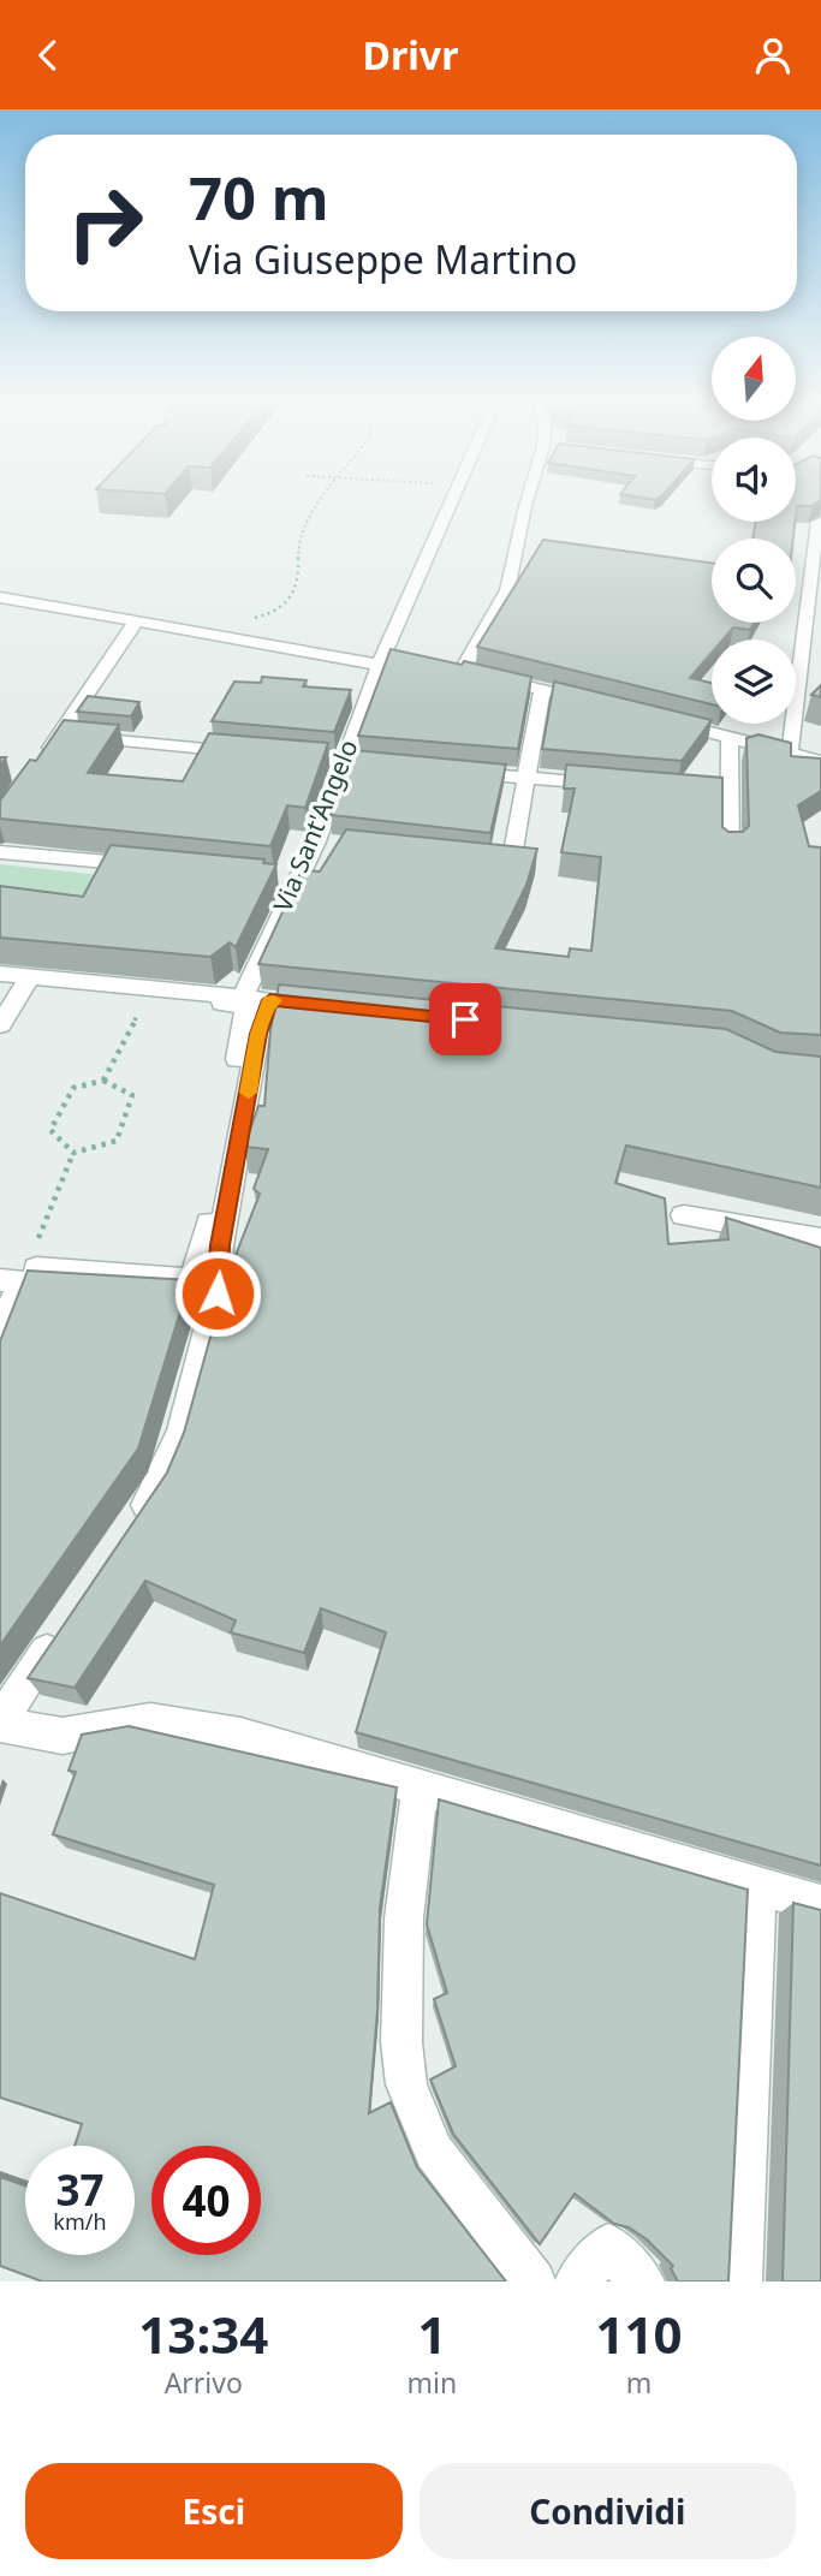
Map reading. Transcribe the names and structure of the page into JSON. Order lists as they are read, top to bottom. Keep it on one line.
{"streets":{"street":["Via Sant'Angelo"]},"north":"top","page":{"header":"Drivr","turn":["70 m","Via Giuseppe Martino"],"speed":"37 km/h","limit":"40","eta":["13:34","Arrivo","1","min","110","m"],"buttons":["Esci","Condividi"]}}
